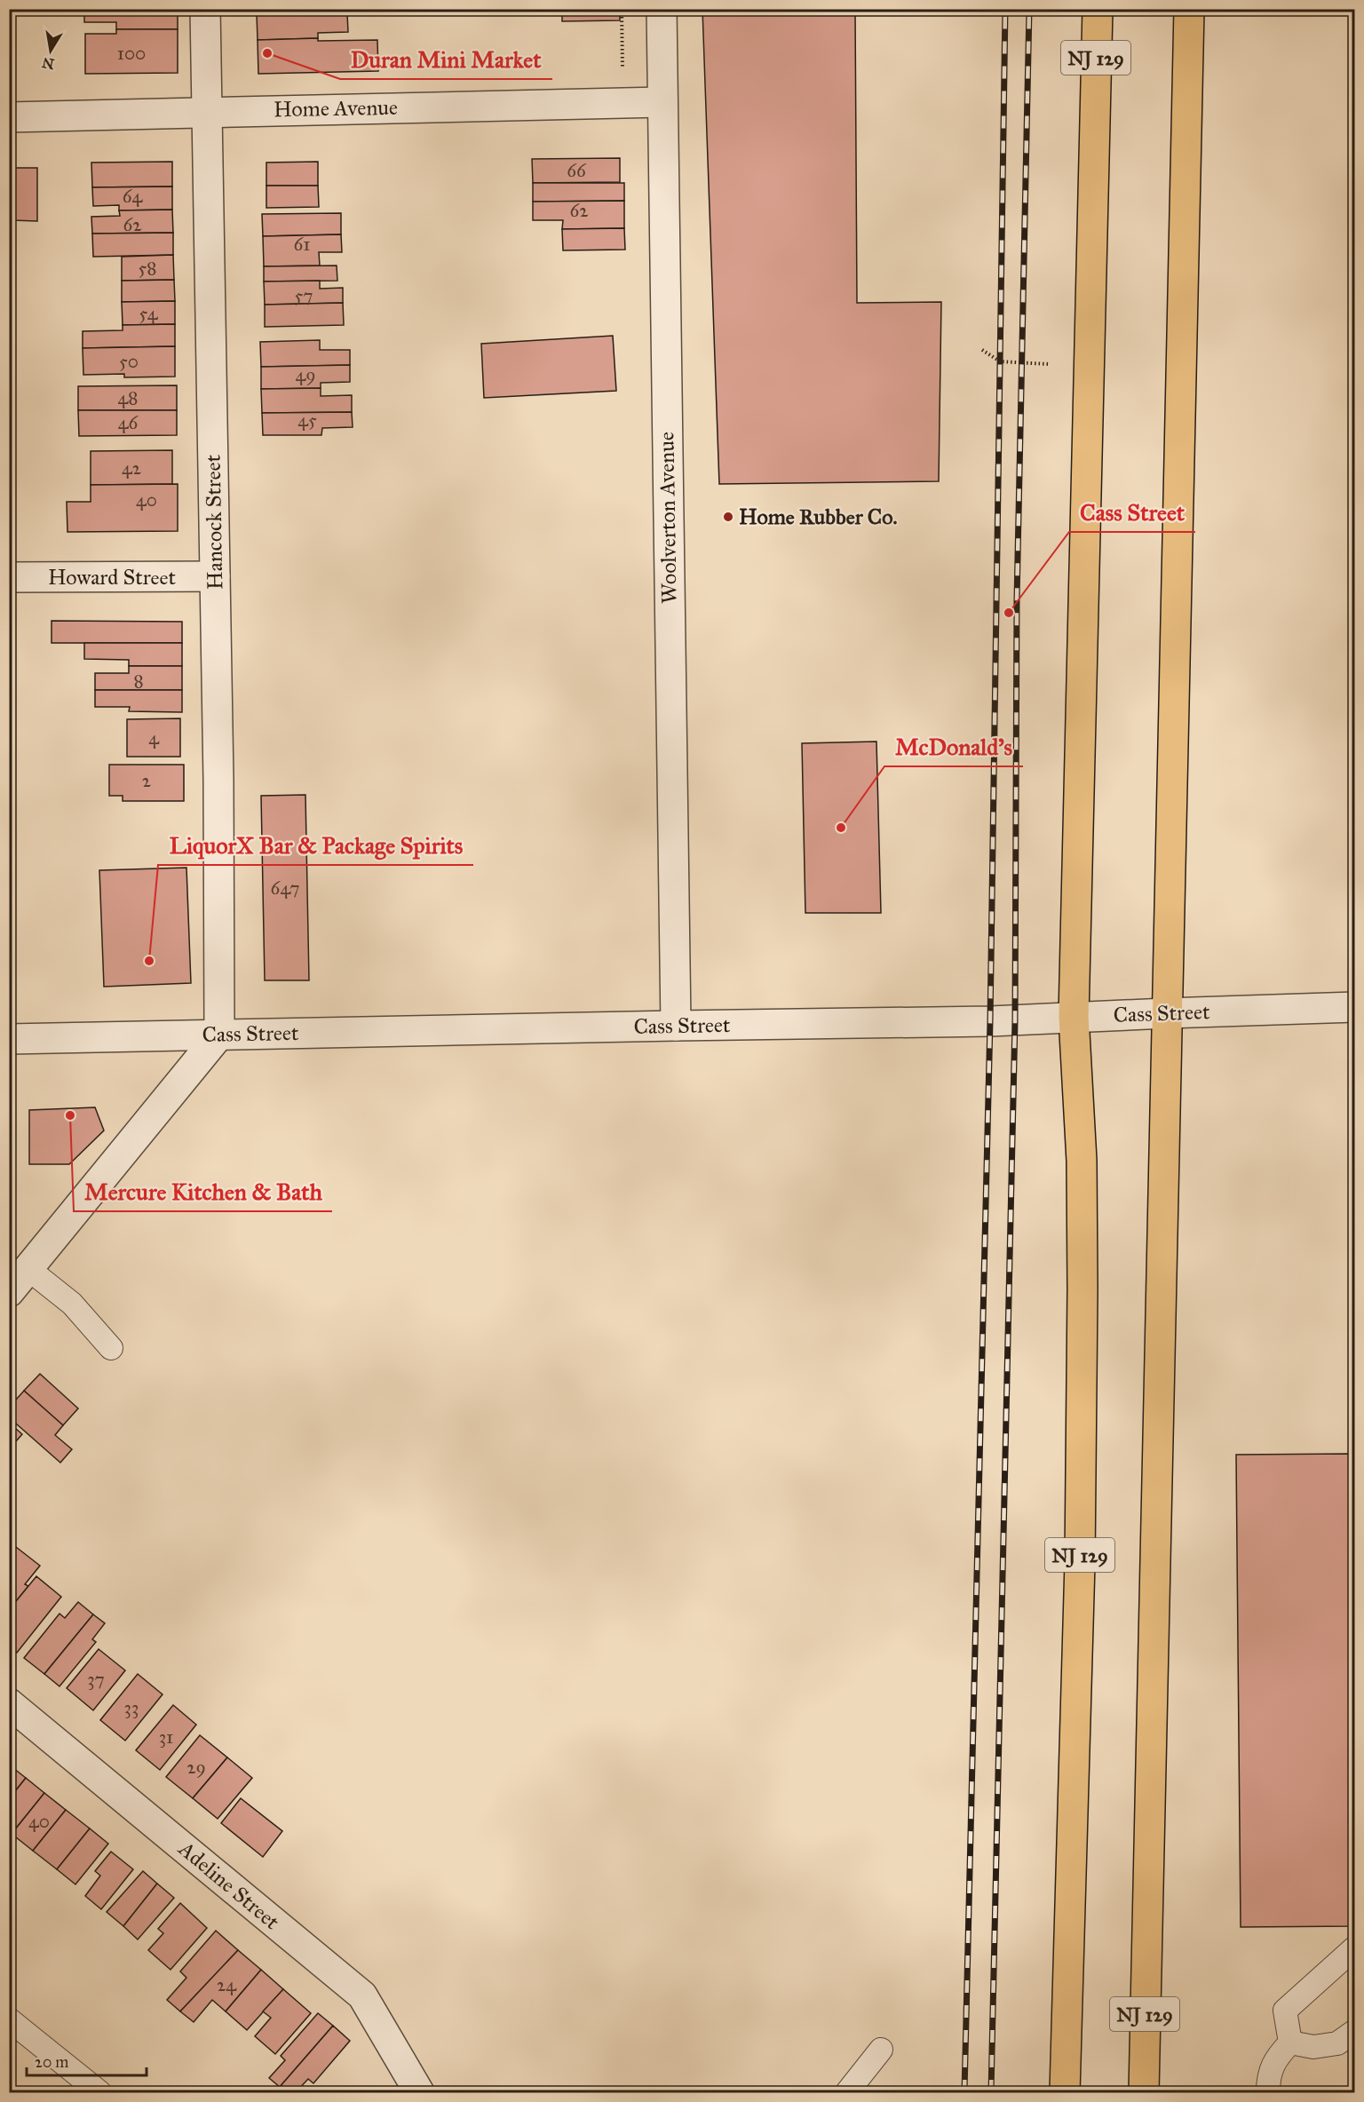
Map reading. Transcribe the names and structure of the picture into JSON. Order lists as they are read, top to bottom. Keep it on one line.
{"streets":{"highway":["NJ 129"],"street":["Home Avenue","Woolverton Avenue","Hancock Street","Howard Street","Cass Street","Adeline Street"]},"crossings":[["NJ 129","Cass Street"],["Home Avenue","Woolverton Avenue"],["Home Avenue","Hancock Street"],["Woolverton Avenue","Cass Street"],["Hancock Street","Howard Street"],["Hancock Street","Cass Street"]],"places":["Duran Mini Market","Home Rubber Co.","Cass Street","McDonald's","LiquorX Bar & Package Spirits","Mercure Kitchen & Bath"],"house_numbers":["100","66","64","62","62","61","58","57","54","50","49","48","45","46","42","40","8","4","2","647","37","33","31","29","40","24"],"scale_bar":"20 m","north":"bottom"}
